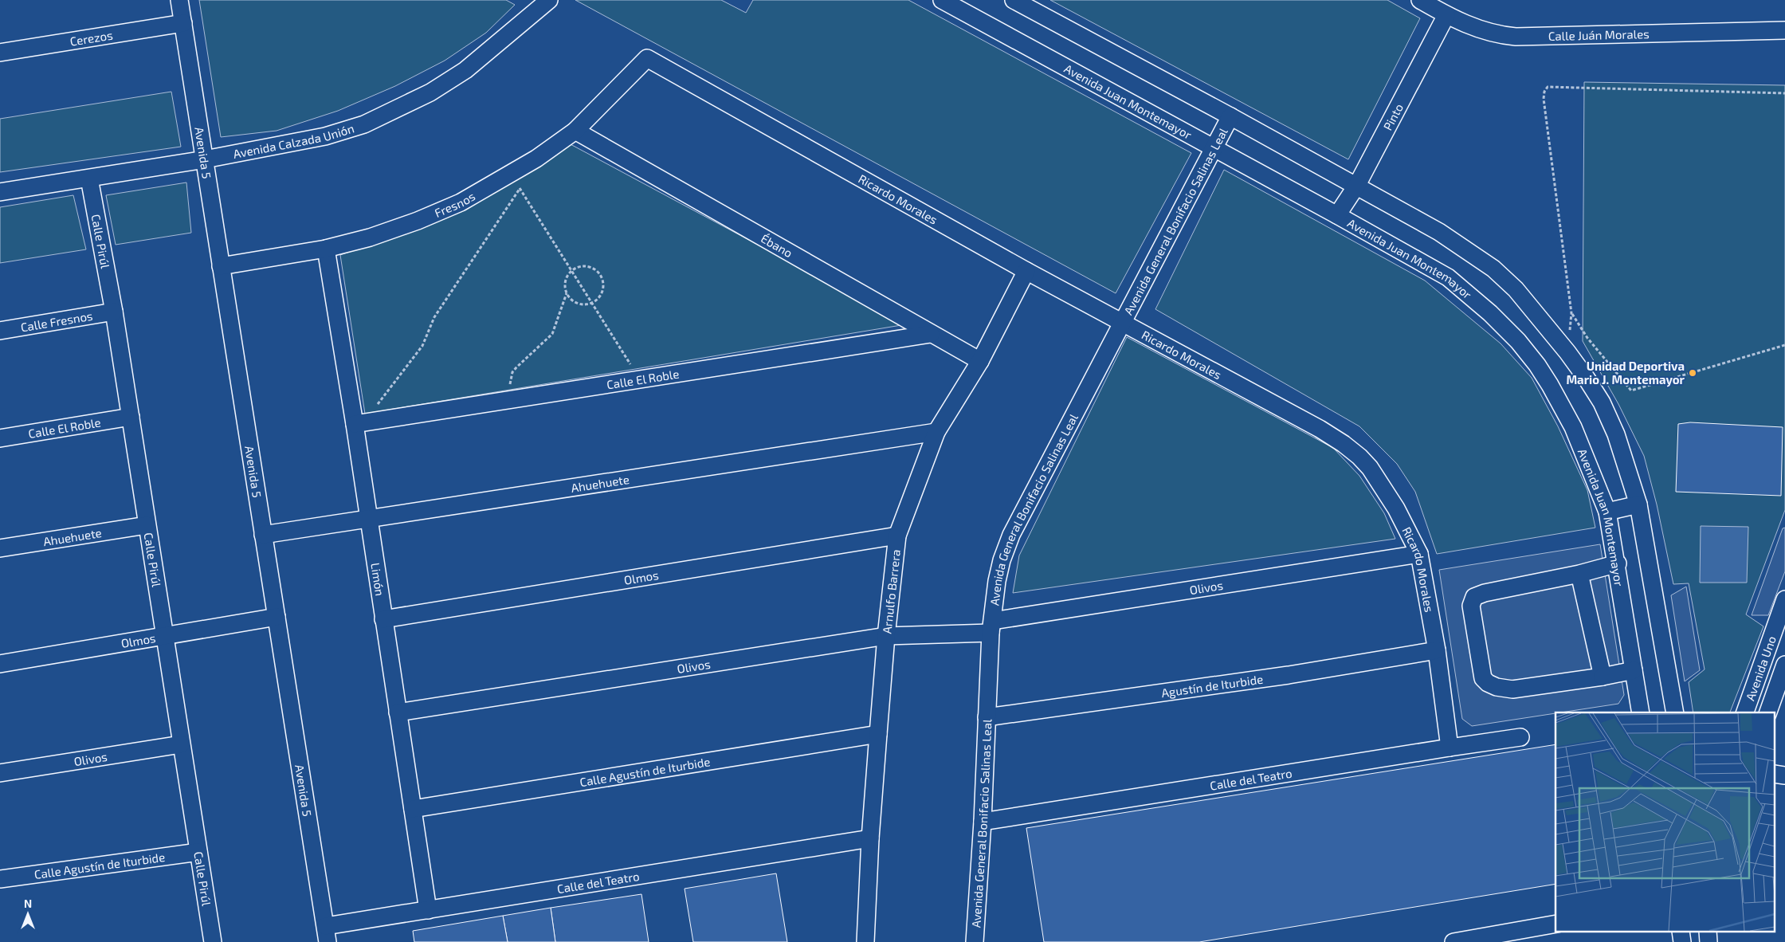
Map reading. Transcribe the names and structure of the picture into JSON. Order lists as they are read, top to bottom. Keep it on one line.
{"streets":{"street":["Calle Juán Morales","Cerezos","Avenida Juan Montemayor","Pinto","Avenida Calzada Unión","Avenida 5","Ricardo Morales","Fresnos","Avenida General Bonifacio Salinas Leal","Calle Pirúl","Ébano","Calle Fresnos","Calle El Roble","Ahuehuete","Olmos","Limón","Olivos","Arnulfo Barrera","Avenida Uno","Agustín de Iturbide","Calle Agustín de Iturbide","Calle del Teatro"]},"crossings":[["Calle Juán Morales","Pinto"],["Cerezos","Avenida 5"],["Avenida Juan Montemayor","Pinto"],["Avenida Juan Montemayor","Avenida General Bonifacio Salinas Leal"],["Avenida Calzada Unión","Avenida 5"],["Avenida Calzada Unión","Calle Pirúl"],["Avenida 5","Fresnos"],["Avenida 5","Ahuehuete"],["Avenida 5","Olmos"],["Avenida 5","Calle del Teatro"],["Ricardo Morales","Fresnos"],["Ricardo Morales","Avenida General Bonifacio Salinas Leal"],["Ricardo Morales","Olivos"],["Ricardo Morales","Arnulfo Barrera"],["Ricardo Morales","Agustín de Iturbide"],["Ricardo Morales","Calle del Teatro"],["Fresnos","Ébano"],["Fresnos","Limón"],["Avenida General Bonifacio Salinas Leal","Olivos"],["Avenida General Bonifacio Salinas Leal","Agustín de Iturbide"],["Avenida General Bonifacio Salinas Leal","Calle del Teatro"],["Calle Pirúl","Calle Fresnos"],["Calle Pirúl","Calle El Roble"],["Calle Pirúl","Ahuehuete"],["Calle Pirúl","Olmos"],["Calle Pirúl","Olivos"],["Calle Pirúl","Calle Agustín de Iturbide"],["Ébano","Calle El Roble"],["Ébano","Arnulfo Barrera"],["Calle El Roble","Limón"],["Ahuehuete","Limón"],["Ahuehuete","Arnulfo Barrera"],["Olmos","Limón"],["Olmos","Arnulfo Barrera"],["Limón","Olivos"],["Limón","Calle Agustín de Iturbide"],["Limón","Calle del Teatro"],["Olivos","Arnulfo Barrera"],["Arnulfo Barrera","Calle Agustín de Iturbide"],["Arnulfo Barrera","Calle del Teatro"]],"places":["Unidad Deportiva Mario J. Montemayor"],"north":"top"}
